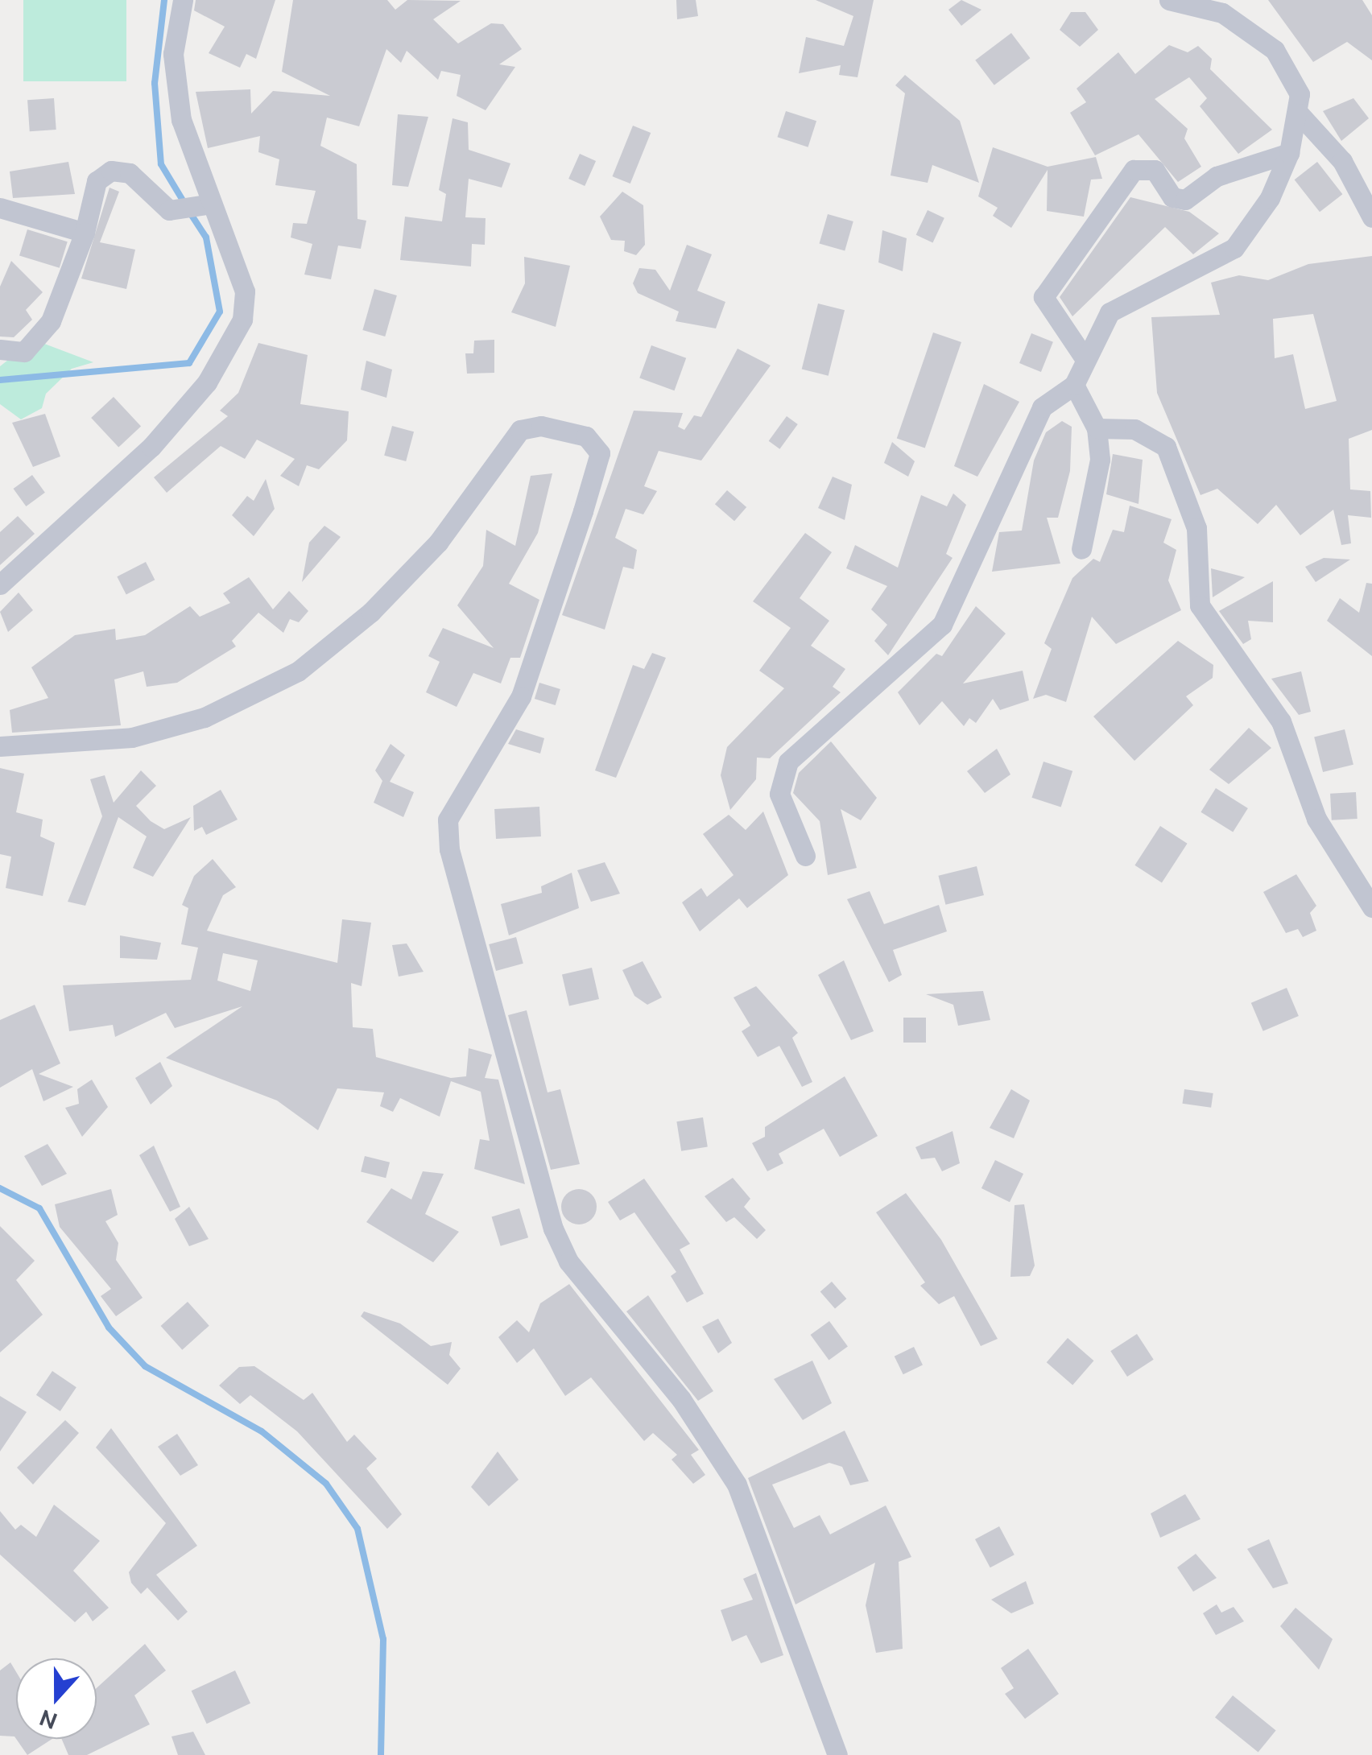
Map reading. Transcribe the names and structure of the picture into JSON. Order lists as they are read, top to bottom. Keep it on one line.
{"north":"bottom"}
